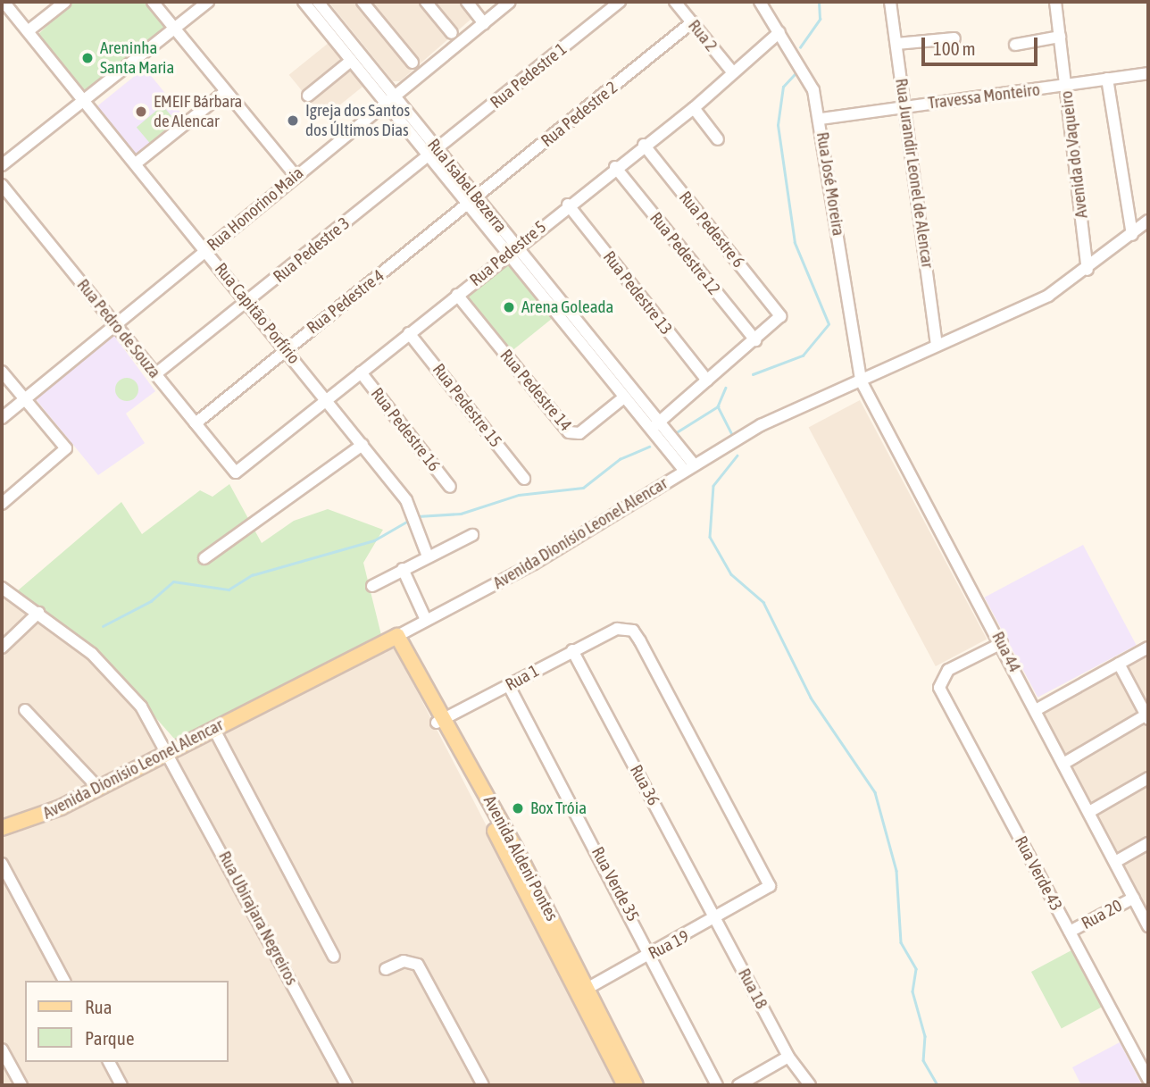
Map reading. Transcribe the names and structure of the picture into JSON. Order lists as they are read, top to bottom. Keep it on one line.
{"streets":{"main road":["Avenida Dionísio Leonel Alencar","Avenida Aldeni Pontes"],"street":["Rua 2","Rua Pedestre 1","Travessa Monteiro","Rua Pedestre 2","Avenida do Vaqueiro","Rua Jurandir Leonel de Alencar","Rua José Moreira","Rua Isabel Bezerra","Rua Honorino Maia","Rua Pedestre 6","Rua Pedestre 3","Rua Pedestre 5","Rua Pedestre 12","Rua Pedestre 13","Rua Pedestre 4","Rua Capitão Porfírio","Rua Pedro de Souza","Rua Pedestre 14","Rua Pedestre 15","Rua Pedestre 16","Rua 44","Rua 1","Rua 36","Rua Verde 43","Rua Verde 35","Rua 20","Rua Ubirajara Negreiros","Rua 19","Rua 18"]},"crossings":[["Rua 2","Rua Pedestre 2"],["Rua 2","Rua Pedestre 5"],["Rua Pedestre 1","Rua Isabel Bezerra"],["Rua Pedestre 1","Rua Pedestre 3"],["Travessa Monteiro","Avenida do Vaqueiro"],["Travessa Monteiro","Rua Jurandir Leonel de Alencar"],["Travessa Monteiro","Rua José Moreira"],["Rua Pedestre 2","Rua Isabel Bezerra"],["Rua Pedestre 2","Rua Pedestre 4"],["Avenida do Vaqueiro","Avenida Dionísio Leonel Alencar"],["Rua Jurandir Leonel de Alencar","Avenida Dionísio Leonel Alencar"],["Rua José Moreira","Rua Pedestre 5"],["Rua José Moreira","Avenida Dionísio Leonel Alencar"],["Rua José Moreira","Rua 44"],["Rua Isabel Bezerra","Rua Honorino Maia"],["Rua Isabel Bezerra","Rua Pedestre 3"],["Rua Isabel Bezerra","Rua Pedestre 5"],["Rua Isabel Bezerra","Rua Pedestre 4"],["Rua Isabel Bezerra","Rua Pedestre 14"],["Rua Isabel Bezerra","Avenida Dionísio Leonel Alencar"],["Rua Honorino Maia","Rua Capitão Porfírio"],["Rua Honorino Maia","Rua Pedro de Souza"],["Rua Pedestre 6","Rua Pedestre 5"],["Rua Pedestre 6","Rua Pedestre 12"],["Rua Pedestre 3","Rua Capitão Porfírio"],["Rua Pedestre 3","Rua Pedro de Souza"],["Rua Pedestre 5","Rua Pedestre 12"],["Rua Pedestre 5","Rua Pedestre 13"],["Rua Pedestre 5","Rua Capitão Porfírio"],["Rua Pedestre 5","Rua Pedro de Souza"],["Rua Pedestre 5","Rua Pedestre 14"],["Rua Pedestre 5","Rua Pedestre 15"],["Rua Pedestre 5","Rua Pedestre 16"],["Rua Pedestre 4","Rua Capitão Porfírio"],["Rua Pedestre 4","Rua Pedro de Souza"],["Avenida Dionísio Leonel Alencar","Rua 44"],["Avenida Dionísio Leonel Alencar","Avenida Aldeni Pontes"],["Avenida Dionísio Leonel Alencar","Rua Ubirajara Negreiros"],["Rua 44","Rua Verde 43"],["Rua 44","Rua 20"],["Rua 1","Rua 36"],["Rua 1","Avenida Aldeni Pontes"],["Rua 1","Rua Verde 35"],["Rua 1","Rua 19"],["Rua 36","Rua 19"],["Rua 36","Rua 18"],["Avenida Aldeni Pontes","Rua 19"],["Rua Verde 43","Rua 20"],["Rua Verde 35","Rua 19"],["Rua 19","Rua 18"]],"places":["Areninha Santa Maria","EMEIF Bárbara de Alencar","Igreja dos Santos dos Últimos Dias","Arena Goleada","Box Tróia"],"legend":["Rua","Parque"],"scale_bar":"100 m"}
